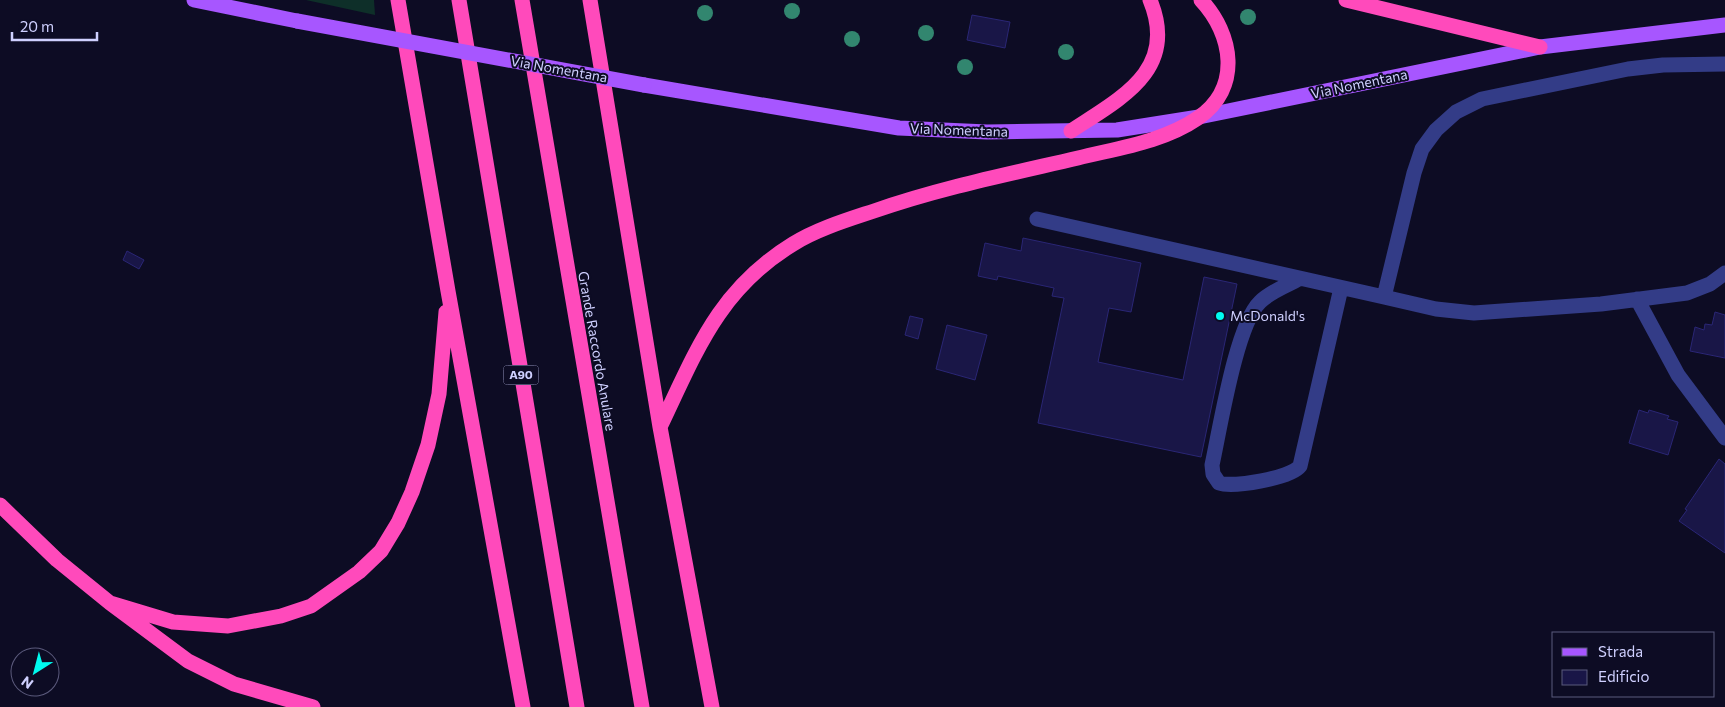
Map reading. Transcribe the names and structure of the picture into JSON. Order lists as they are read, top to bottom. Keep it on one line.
{"streets":{"highway":["Grande Raccordo Anulare","A90"],"main road":["Via Nomentana"]},"places":["McDonald's"],"legend":["Strada","Edificio"],"scale_bar":"20 m","north":"bottom left"}
